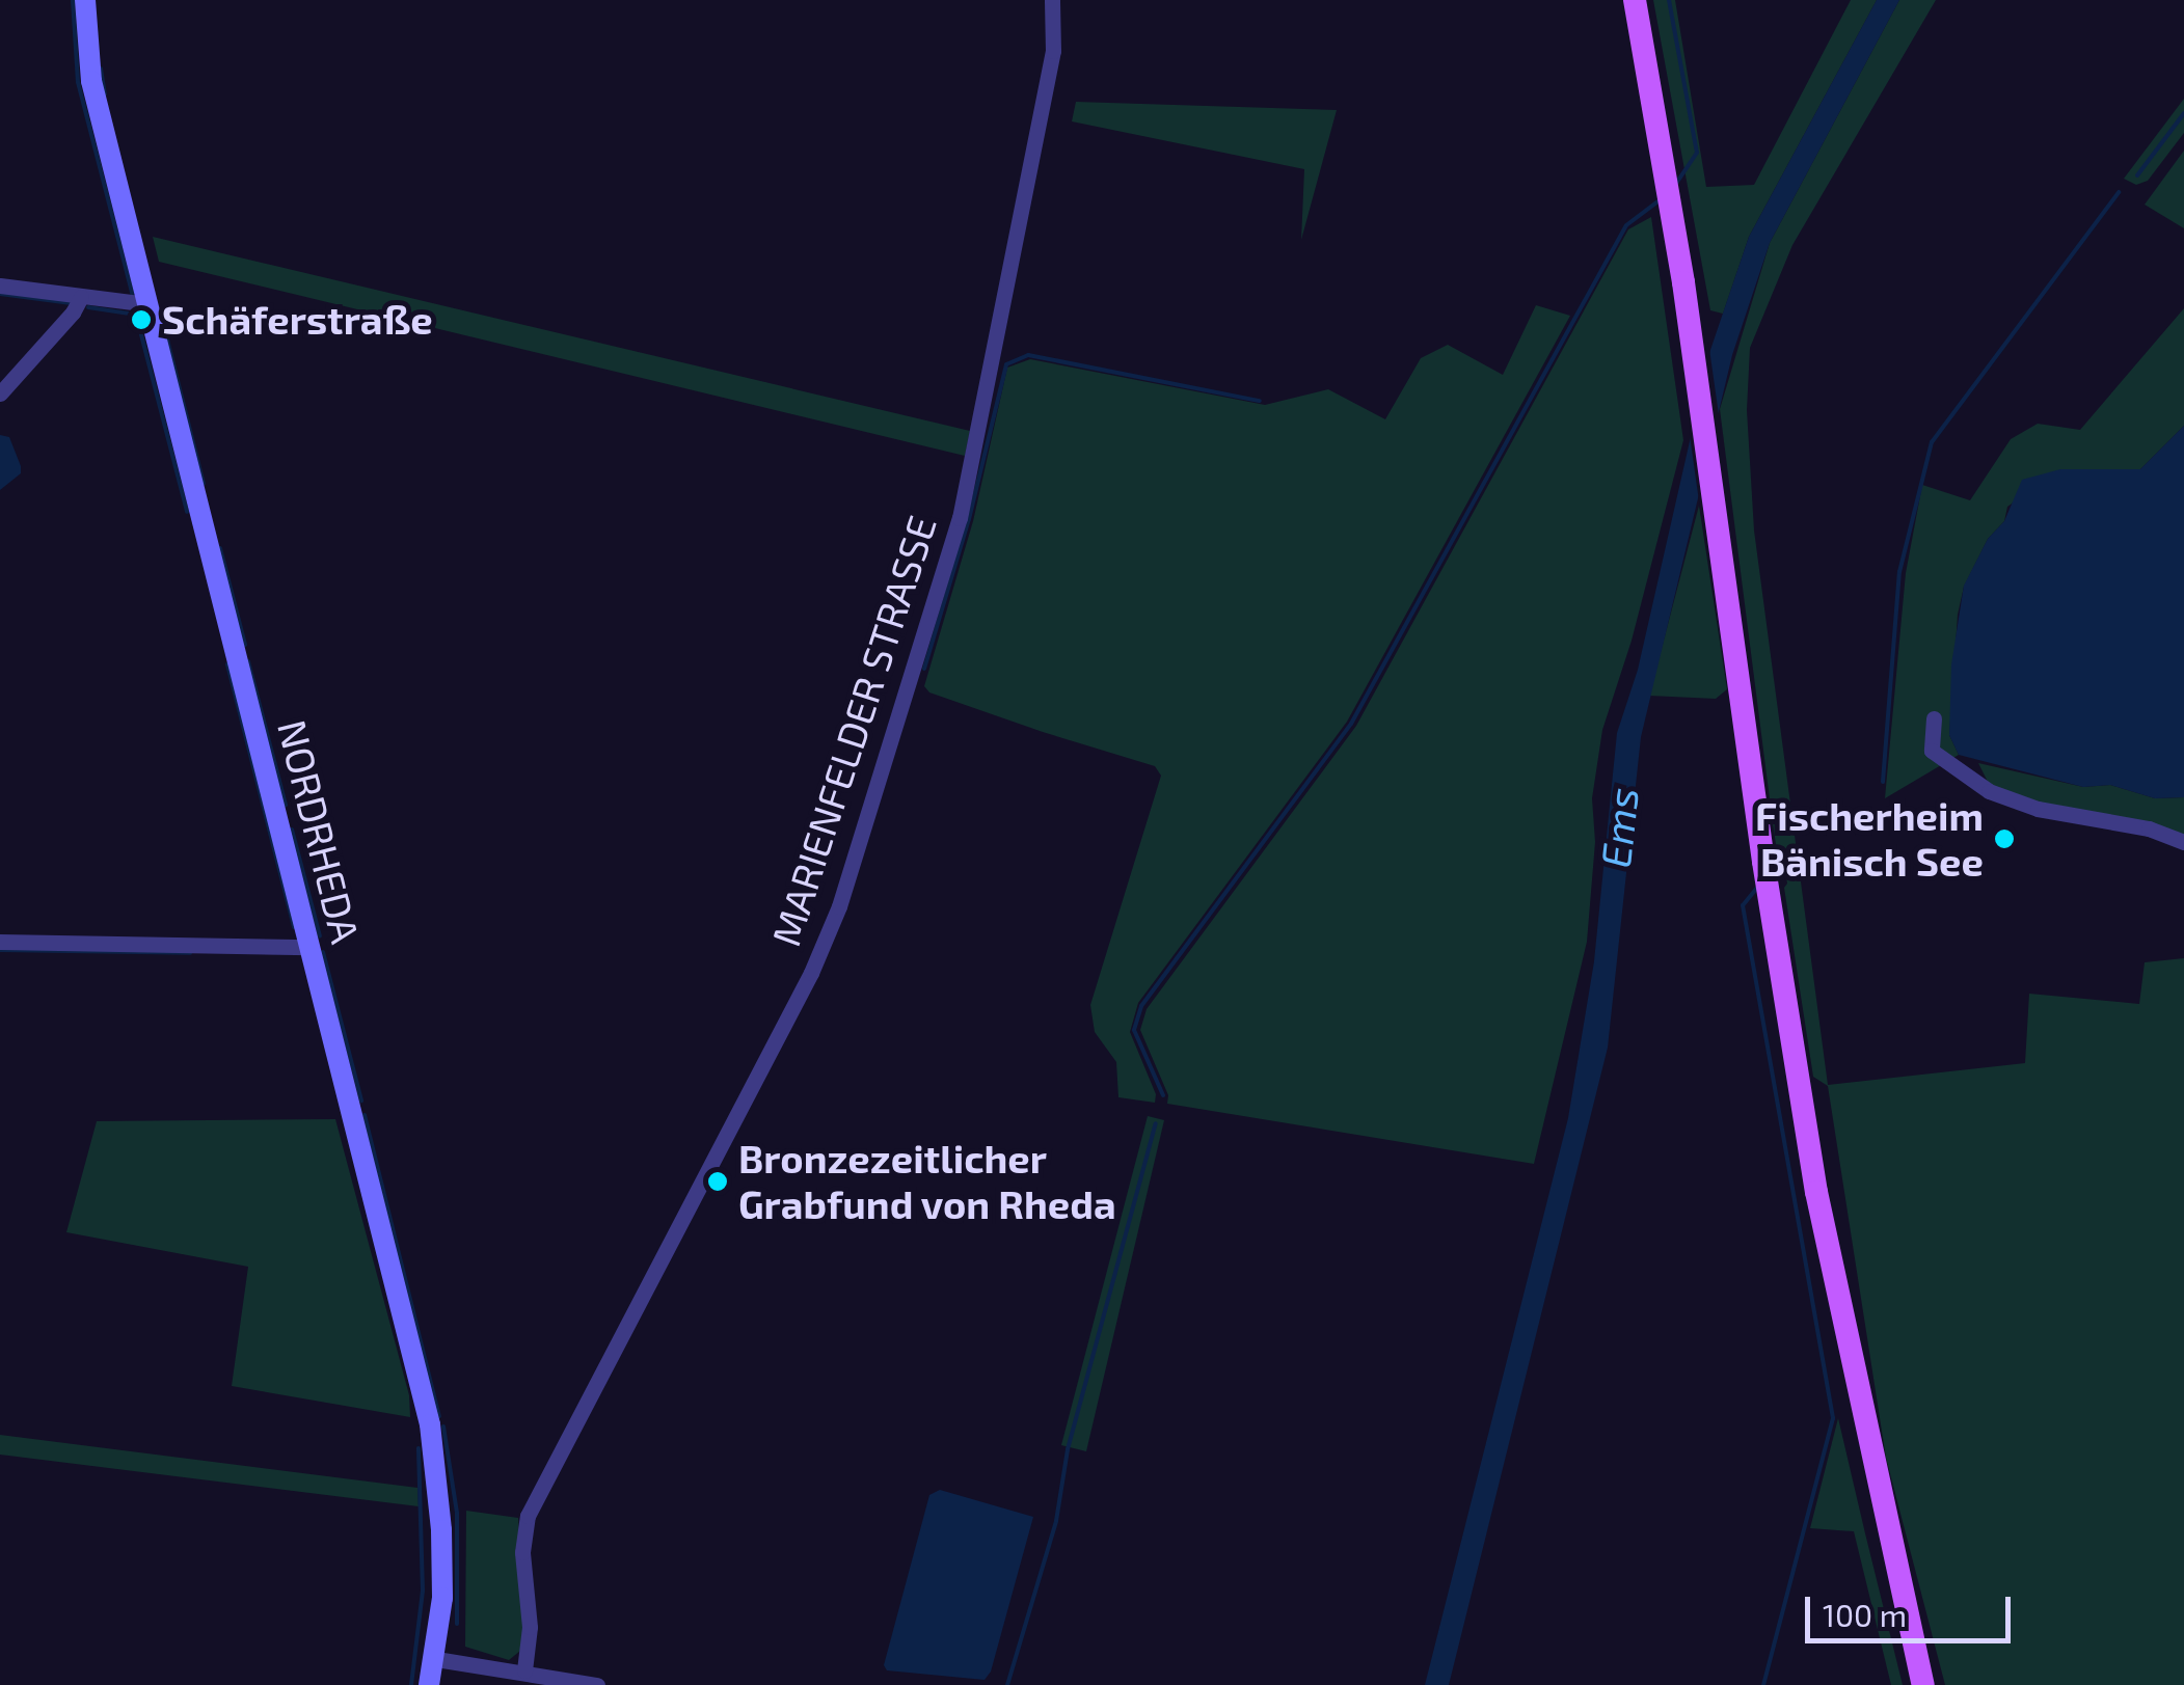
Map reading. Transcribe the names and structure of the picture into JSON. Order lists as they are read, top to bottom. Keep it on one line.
{"streets":{"main road":["NORDRHEDA"],"street":["MARIENFELDER STRASSE"]},"water":["Ems"],"places":["Schäferstraße","Fischerheim Bänisch See","Bronzezeitlicher Grabfund von Rheda"],"scale_bar":"100 m"}
